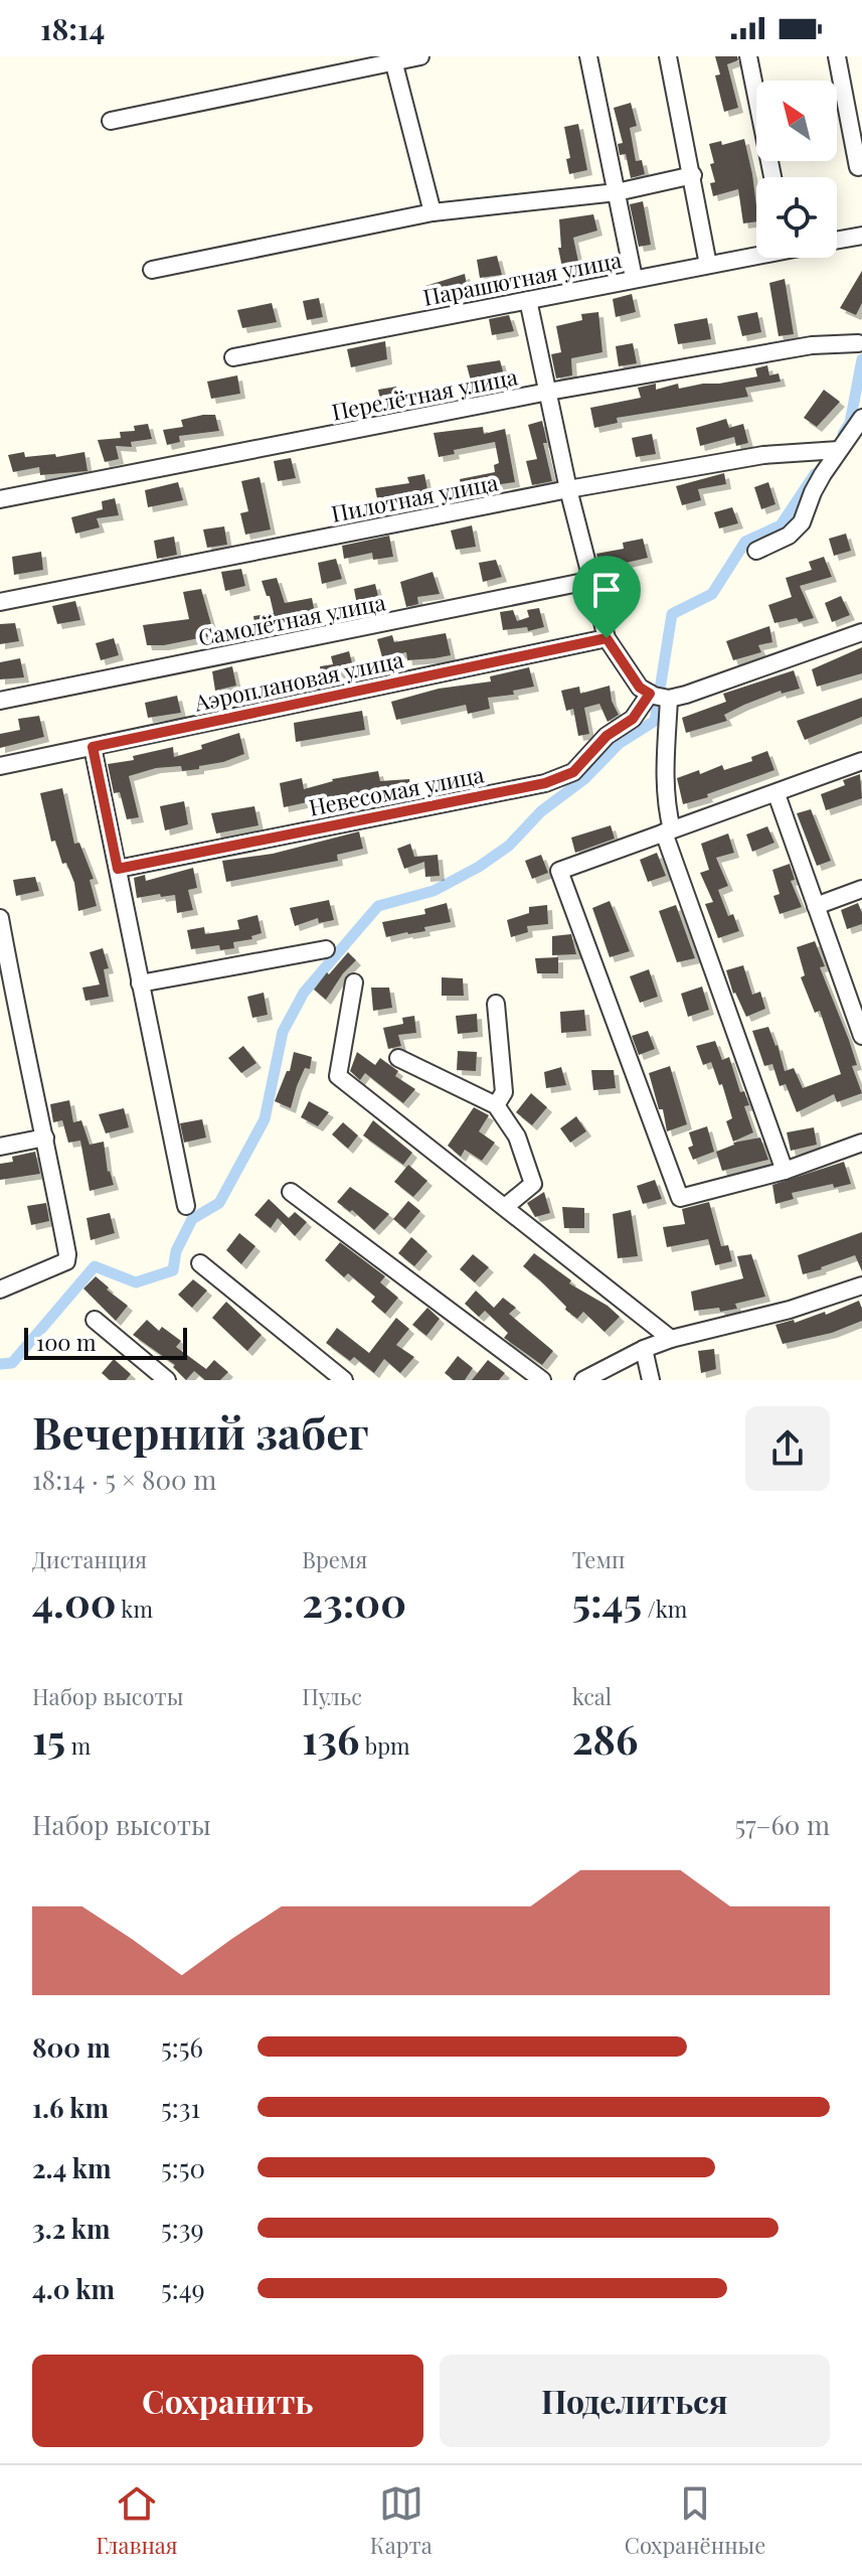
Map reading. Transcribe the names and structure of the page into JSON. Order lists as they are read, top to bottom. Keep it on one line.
{"streets":{"street":["Парашютная улица","Перелётная улица","Пилотная улица","Самолётная улица","Аэроплановая улица","Невесомая улица"]},"scale_bar":"100 m","north":"top left","page":{"status":"18:14","scale":"100 m","heading":["Вечерний забег","18:14 · 5 × 800 m"],"stats":[["Дистанция","4.00 km"],["Время","23:00"],["Темп","5:45 /km"],["Набор высоты","15 m"],["Пульс","136 bpm"],["kcal","286"]],"chart":["Набор высоты","57–60 m"],"list":[{"name":"800 m","note":"5:56"},{"name":"1.6 km","note":"5:31"},{"name":"2.4 km","note":"5:50"},{"name":"3.2 km","note":"5:39"},{"name":"4.0 km","note":"5:49"}],"buttons":["Сохранить","Поделиться"],"tabs":["Главная","Карта","Сохранённые"]}}
